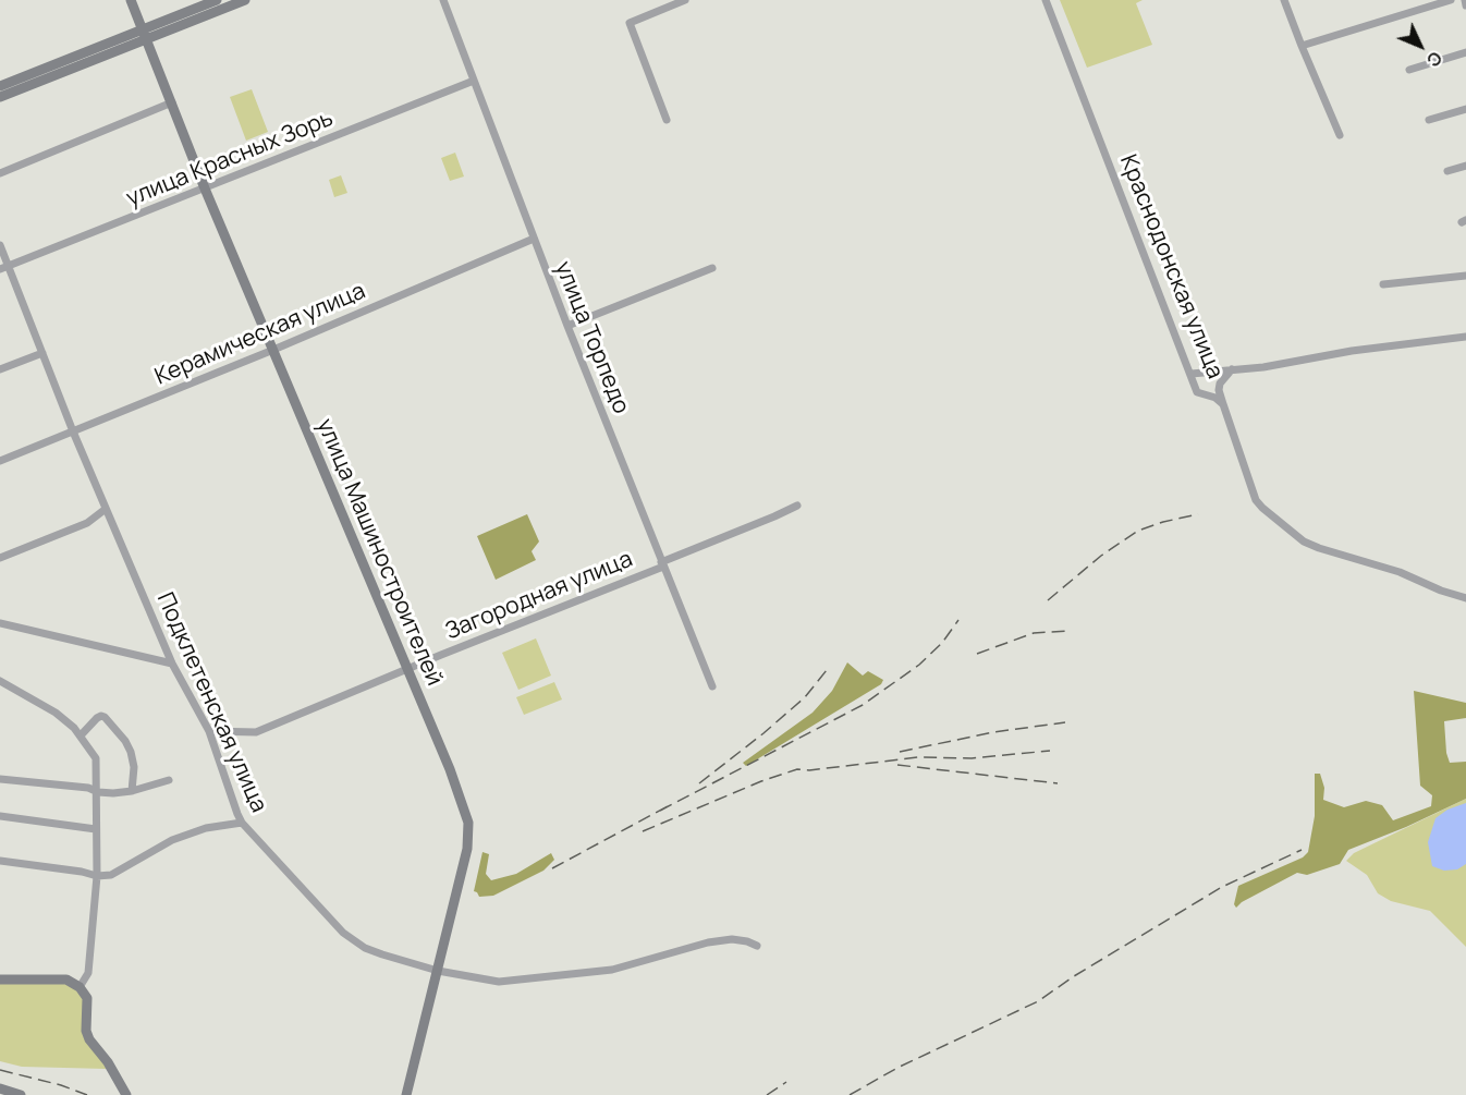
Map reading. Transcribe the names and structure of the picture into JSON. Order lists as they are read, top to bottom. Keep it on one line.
{"streets":{"street":["улица Красных Зорь","Краснодонская улица","Керамическая улица","улица Торпедо","улица Машиностроителей","Загородная улица","Подклетенская улица"]},"crossings":[["улица Красных Зорь","улица Торпедо"],["улица Красных Зорь","улица Машиностроителей"],["улица Красных Зорь","Подклетенская улица"],["Керамическая улица","улица Торпедо"],["Керамическая улица","улица Машиностроителей"],["Керамическая улица","Подклетенская улица"],["улица Торпедо","Загородная улица"],["улица Машиностроителей","Загородная улица"],["улица Машиностроителей","Подклетенская улица"],["Загородная улица","Подклетенская улица"]],"north":"bottom right"}
